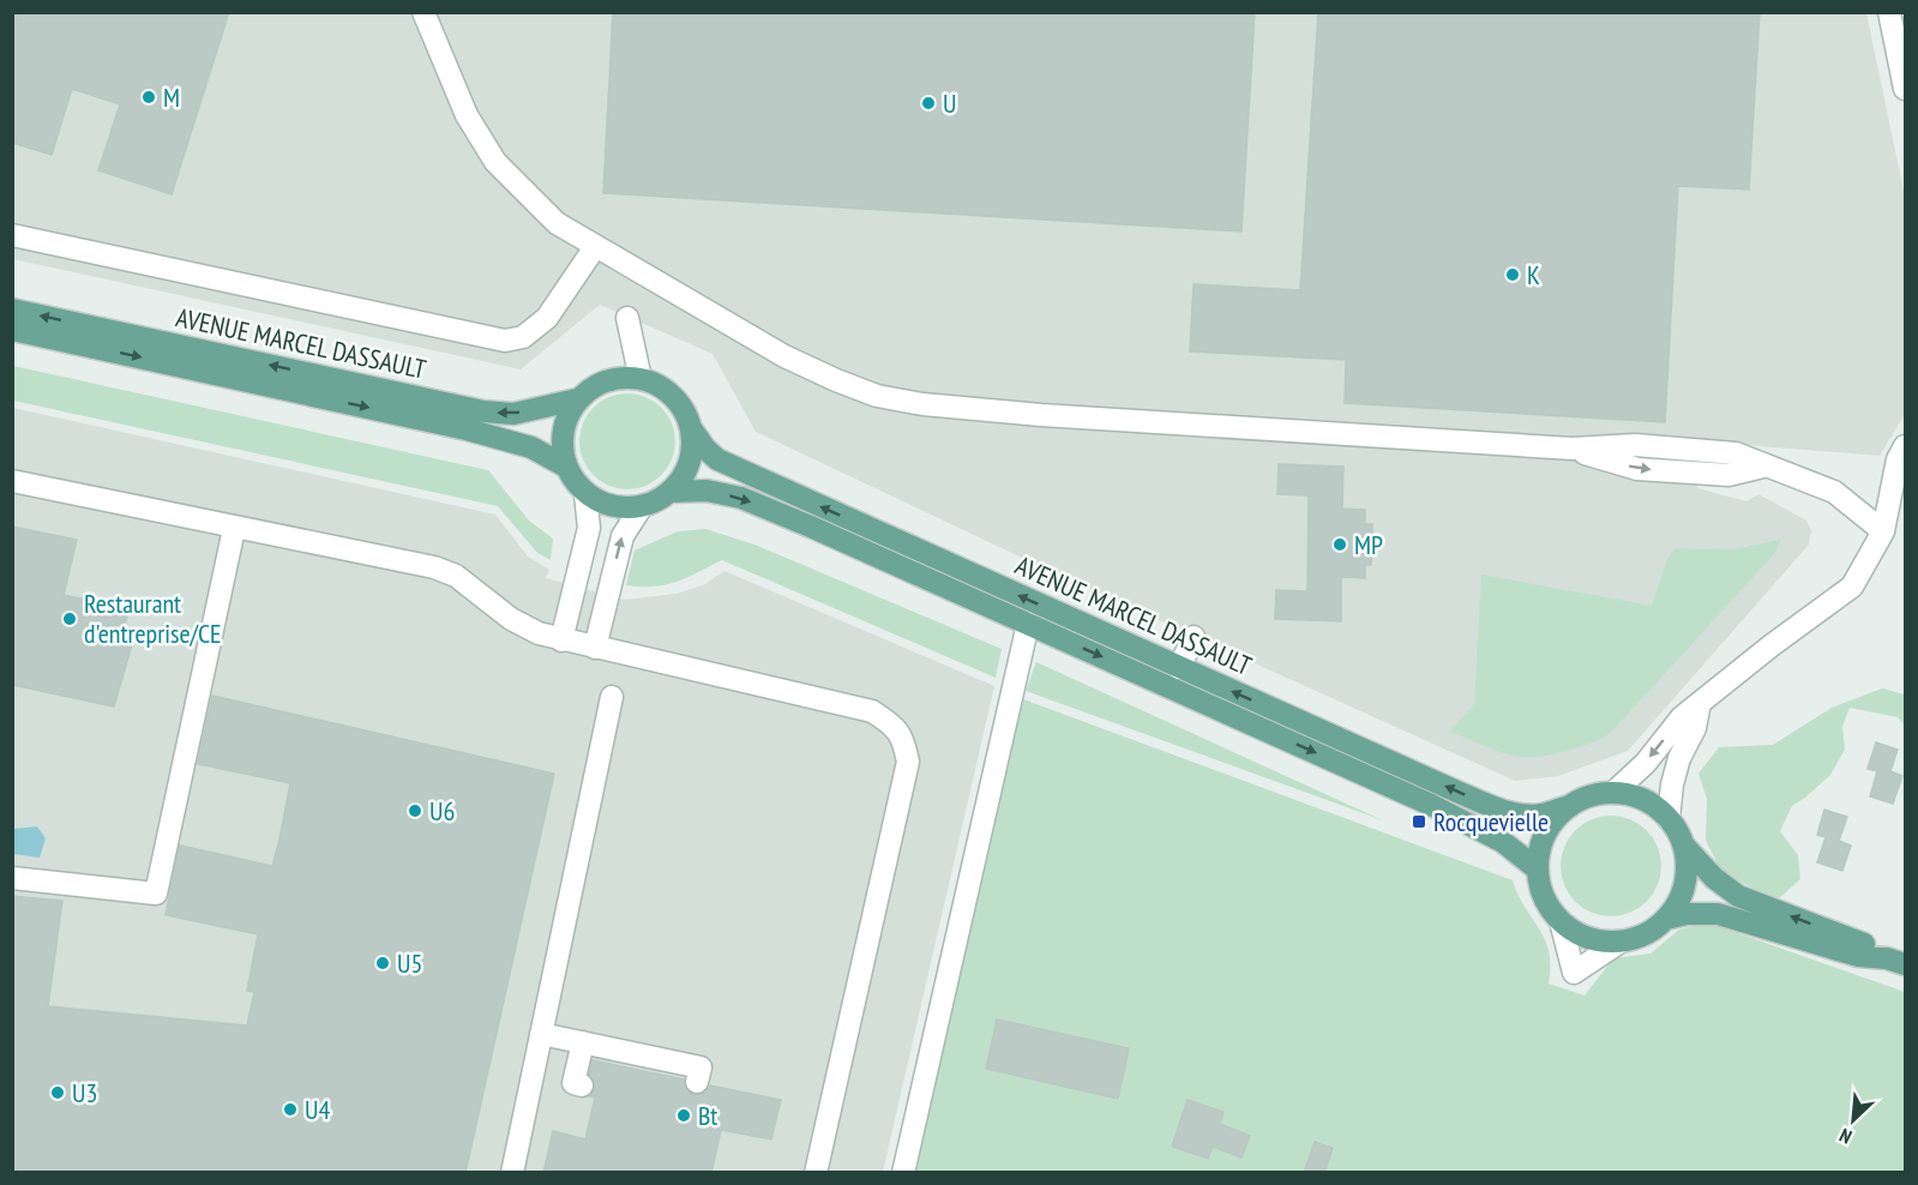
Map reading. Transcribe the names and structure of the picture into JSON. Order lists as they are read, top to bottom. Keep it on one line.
{"streets":{"main road":["AVENUE MARCEL DASSAULT"]},"places":{"other":["M","U","K","MP","Restaurant d'entreprise/CE","U6","U5","U3","U4","Bt"],"transit":["Rocquevielle"]},"north":"bottom left"}
